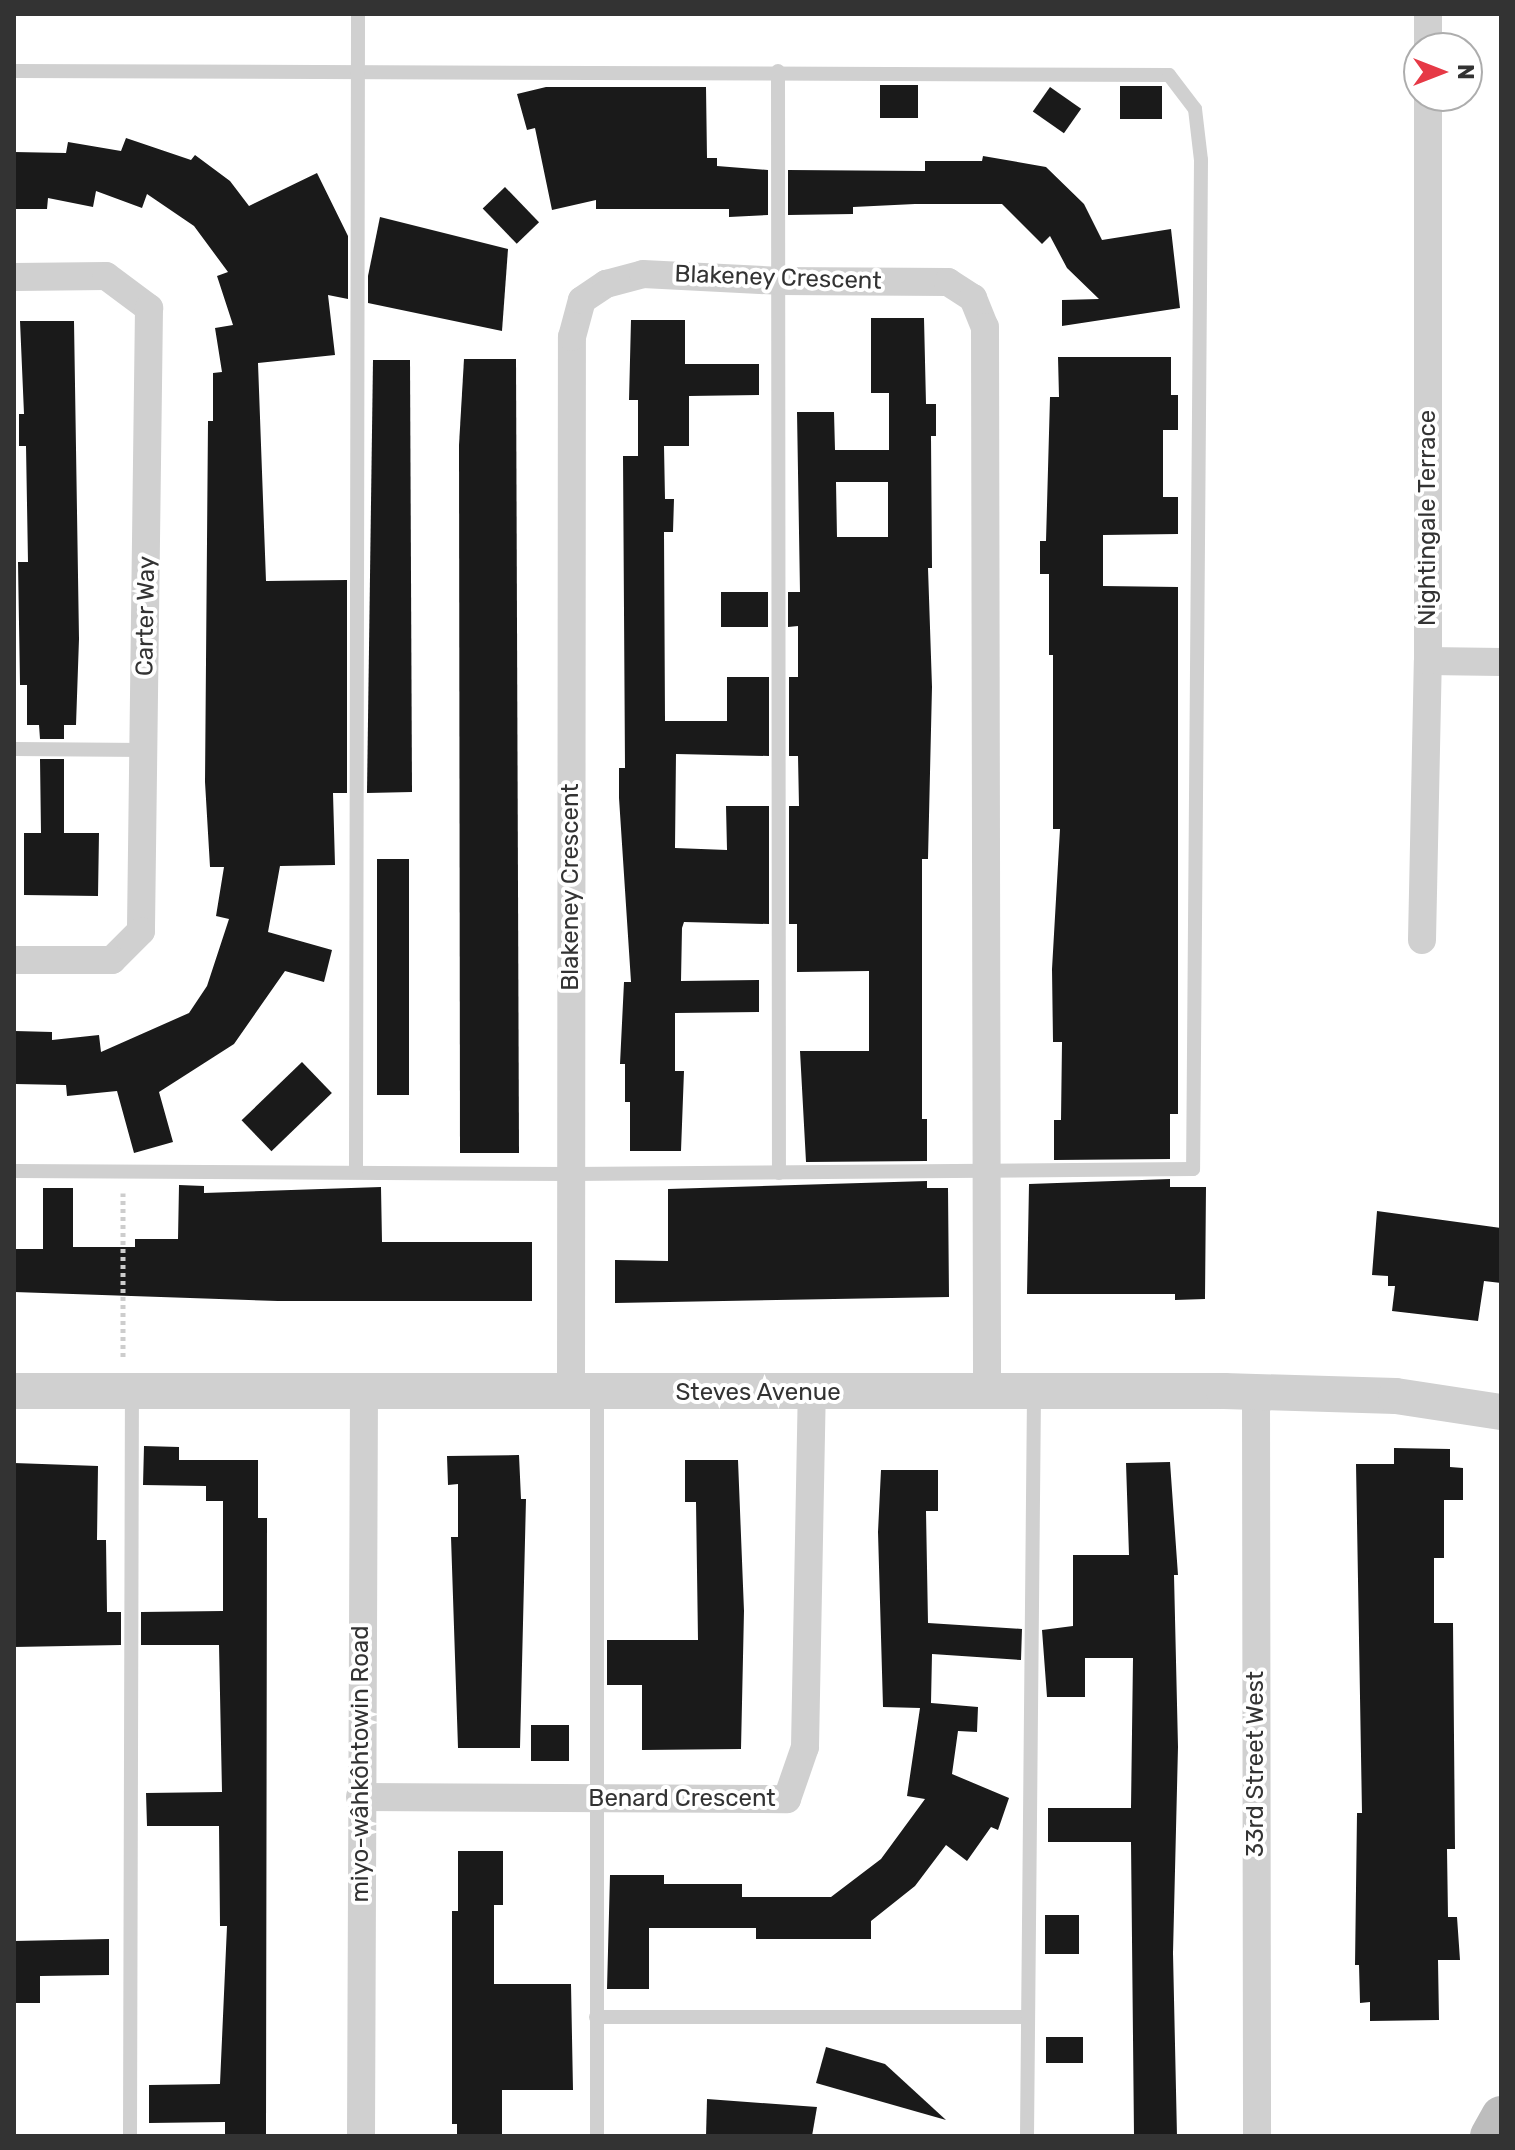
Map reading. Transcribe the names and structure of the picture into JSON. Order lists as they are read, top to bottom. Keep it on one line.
{"streets":{"street":["Blakeney Crescent","Nightingale Terrace","Carter Way","Steves Avenue","miyo-wâhkôhtowin Road","33rd Street West","Benard Crescent"]},"crossings":[["Blakeney Crescent","Steves Avenue"],["Steves Avenue","miyo-wâhkôhtowin Road"],["Steves Avenue","33rd Street West"],["Steves Avenue","Benard Crescent"],["miyo-wâhkôhtowin Road","Benard Crescent"]],"north":"right"}
